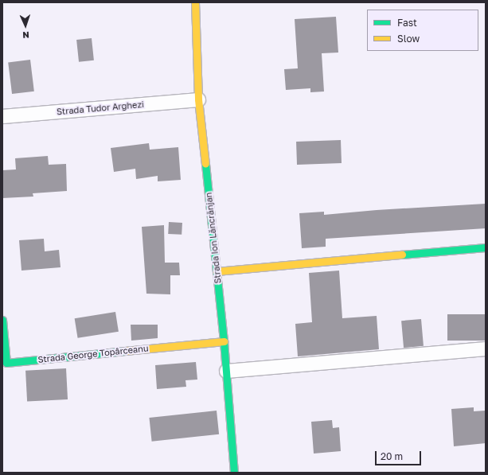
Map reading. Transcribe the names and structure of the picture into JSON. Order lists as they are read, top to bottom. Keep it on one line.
{"streets":{"street":["Strada Tudor Arghezi","Strada Ion Lăncrănjan","Strada George Topârceanu"]},"crossings":[["Strada Tudor Arghezi","Strada Ion Lăncrănjan"],["Strada Ion Lăncrănjan","Strada George Topârceanu"]],"legend":["Fast","Slow"],"scale_bar":"20 m","north":"bottom"}
